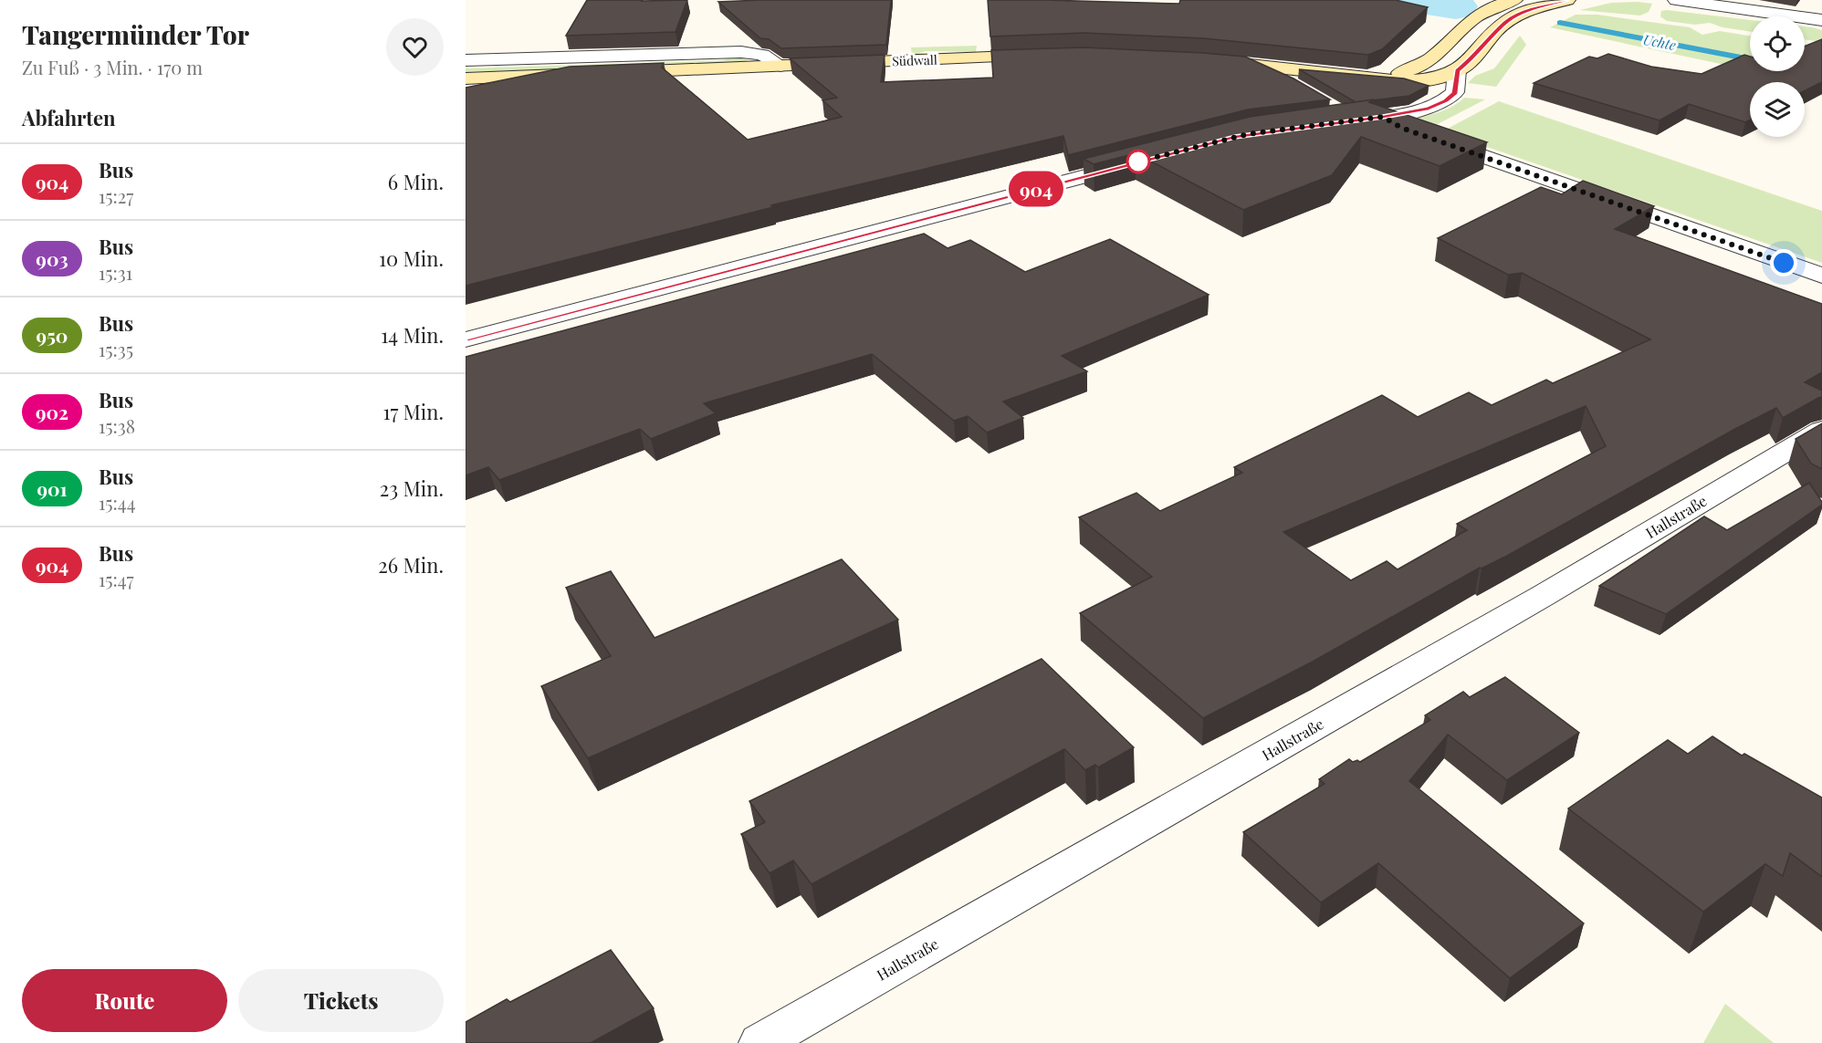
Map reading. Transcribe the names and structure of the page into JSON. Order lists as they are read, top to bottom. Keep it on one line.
{"streets":{"main road":["Südwall"],"street":["Hallstraße"]},"water":["Uchte"],"lines":["bus line 904"],"page":{"heading":[["Tangermünder Tor","Zu Fuß · 3 Min. · 170 m"],"Abfahrten"],"on_map":"904","list":[{"mark":"904","name":"Bus","note":"15:27","value":"6 Min."},{"mark":"903","name":"Bus","note":"15:31","value":"10 Min."},{"mark":"950","name":"Bus","note":"15:35","value":"14 Min."},{"mark":"902","name":"Bus","note":"15:38","value":"17 Min."},{"mark":"901","name":"Bus","note":"15:44","value":"23 Min."},{"mark":"904","name":"Bus","note":"15:47","value":"26 Min."}],"buttons":["Route","Tickets"]}}
